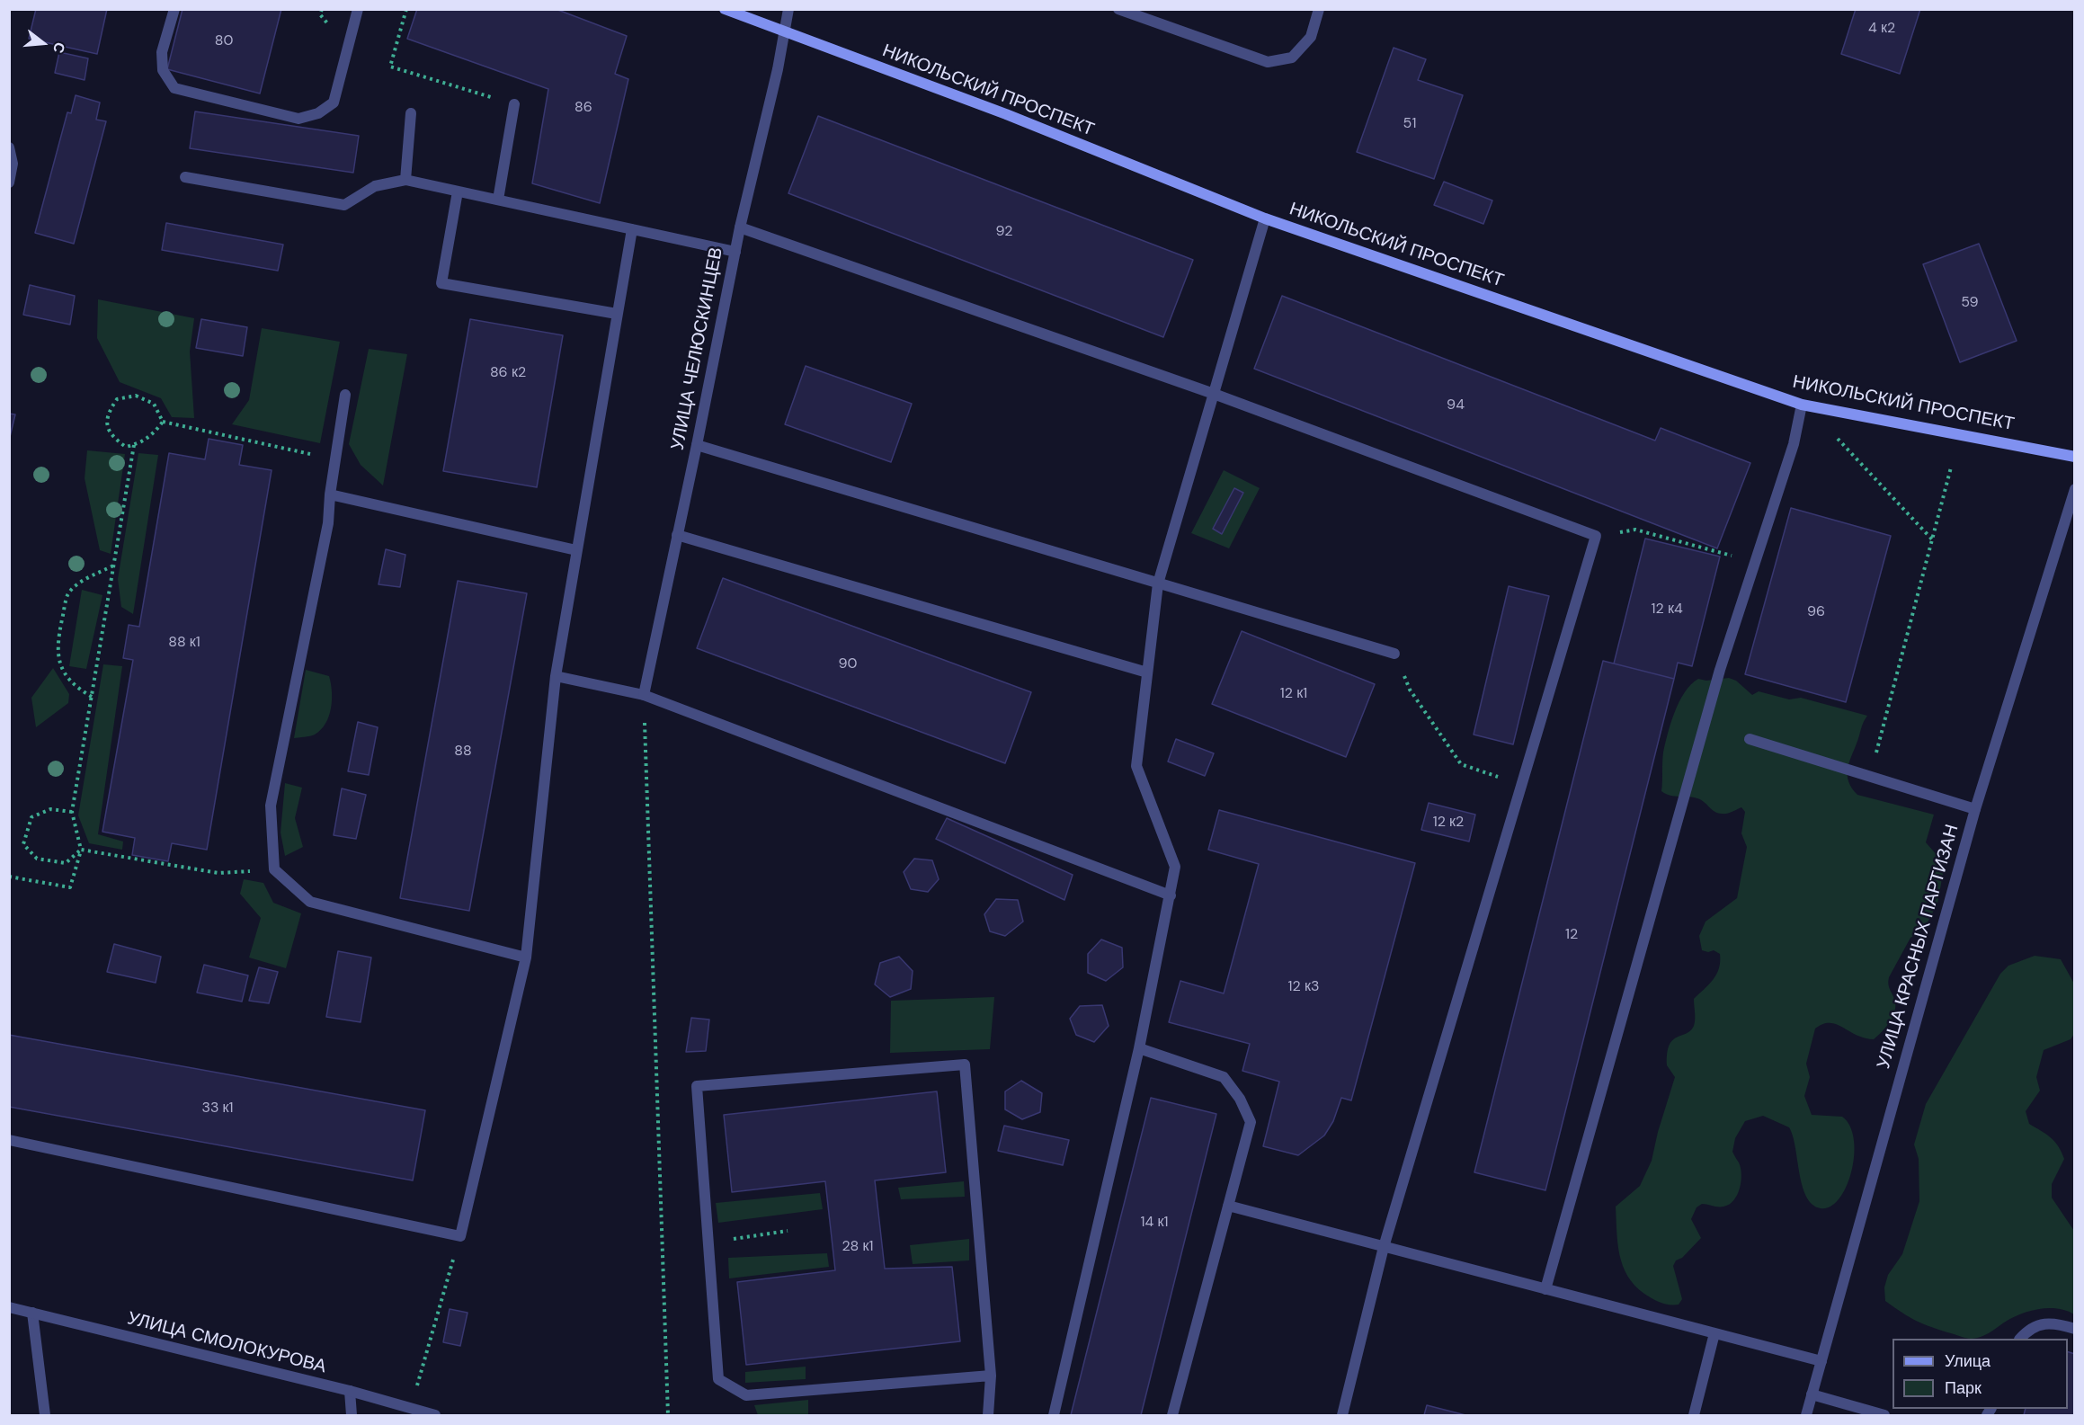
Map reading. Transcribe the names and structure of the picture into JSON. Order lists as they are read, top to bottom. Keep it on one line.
{"streets":{"main road":["НИКОЛЬСКИЙ ПРОСПЕКТ"],"street":["УЛИЦА ЧЕЛЮСКИНЦЕВ","УЛИЦА КРАСНЫХ ПАРТИЗАН","УЛИЦА СМОЛОКУРОВА"]},"crossings":[["НИКОЛЬСКИЙ ПРОСПЕКТ","УЛИЦА ЧЕЛЮСКИНЦЕВ"]],"house_numbers":["4 к2","80","86","51","92","59","86 к2","94","12 к4","96","88 к1","90","12 к1","88","12 к2","12","12 к3","33 к1","14 к1","28 к1"],"legend":["Улица","Парк"],"north":"right"}
